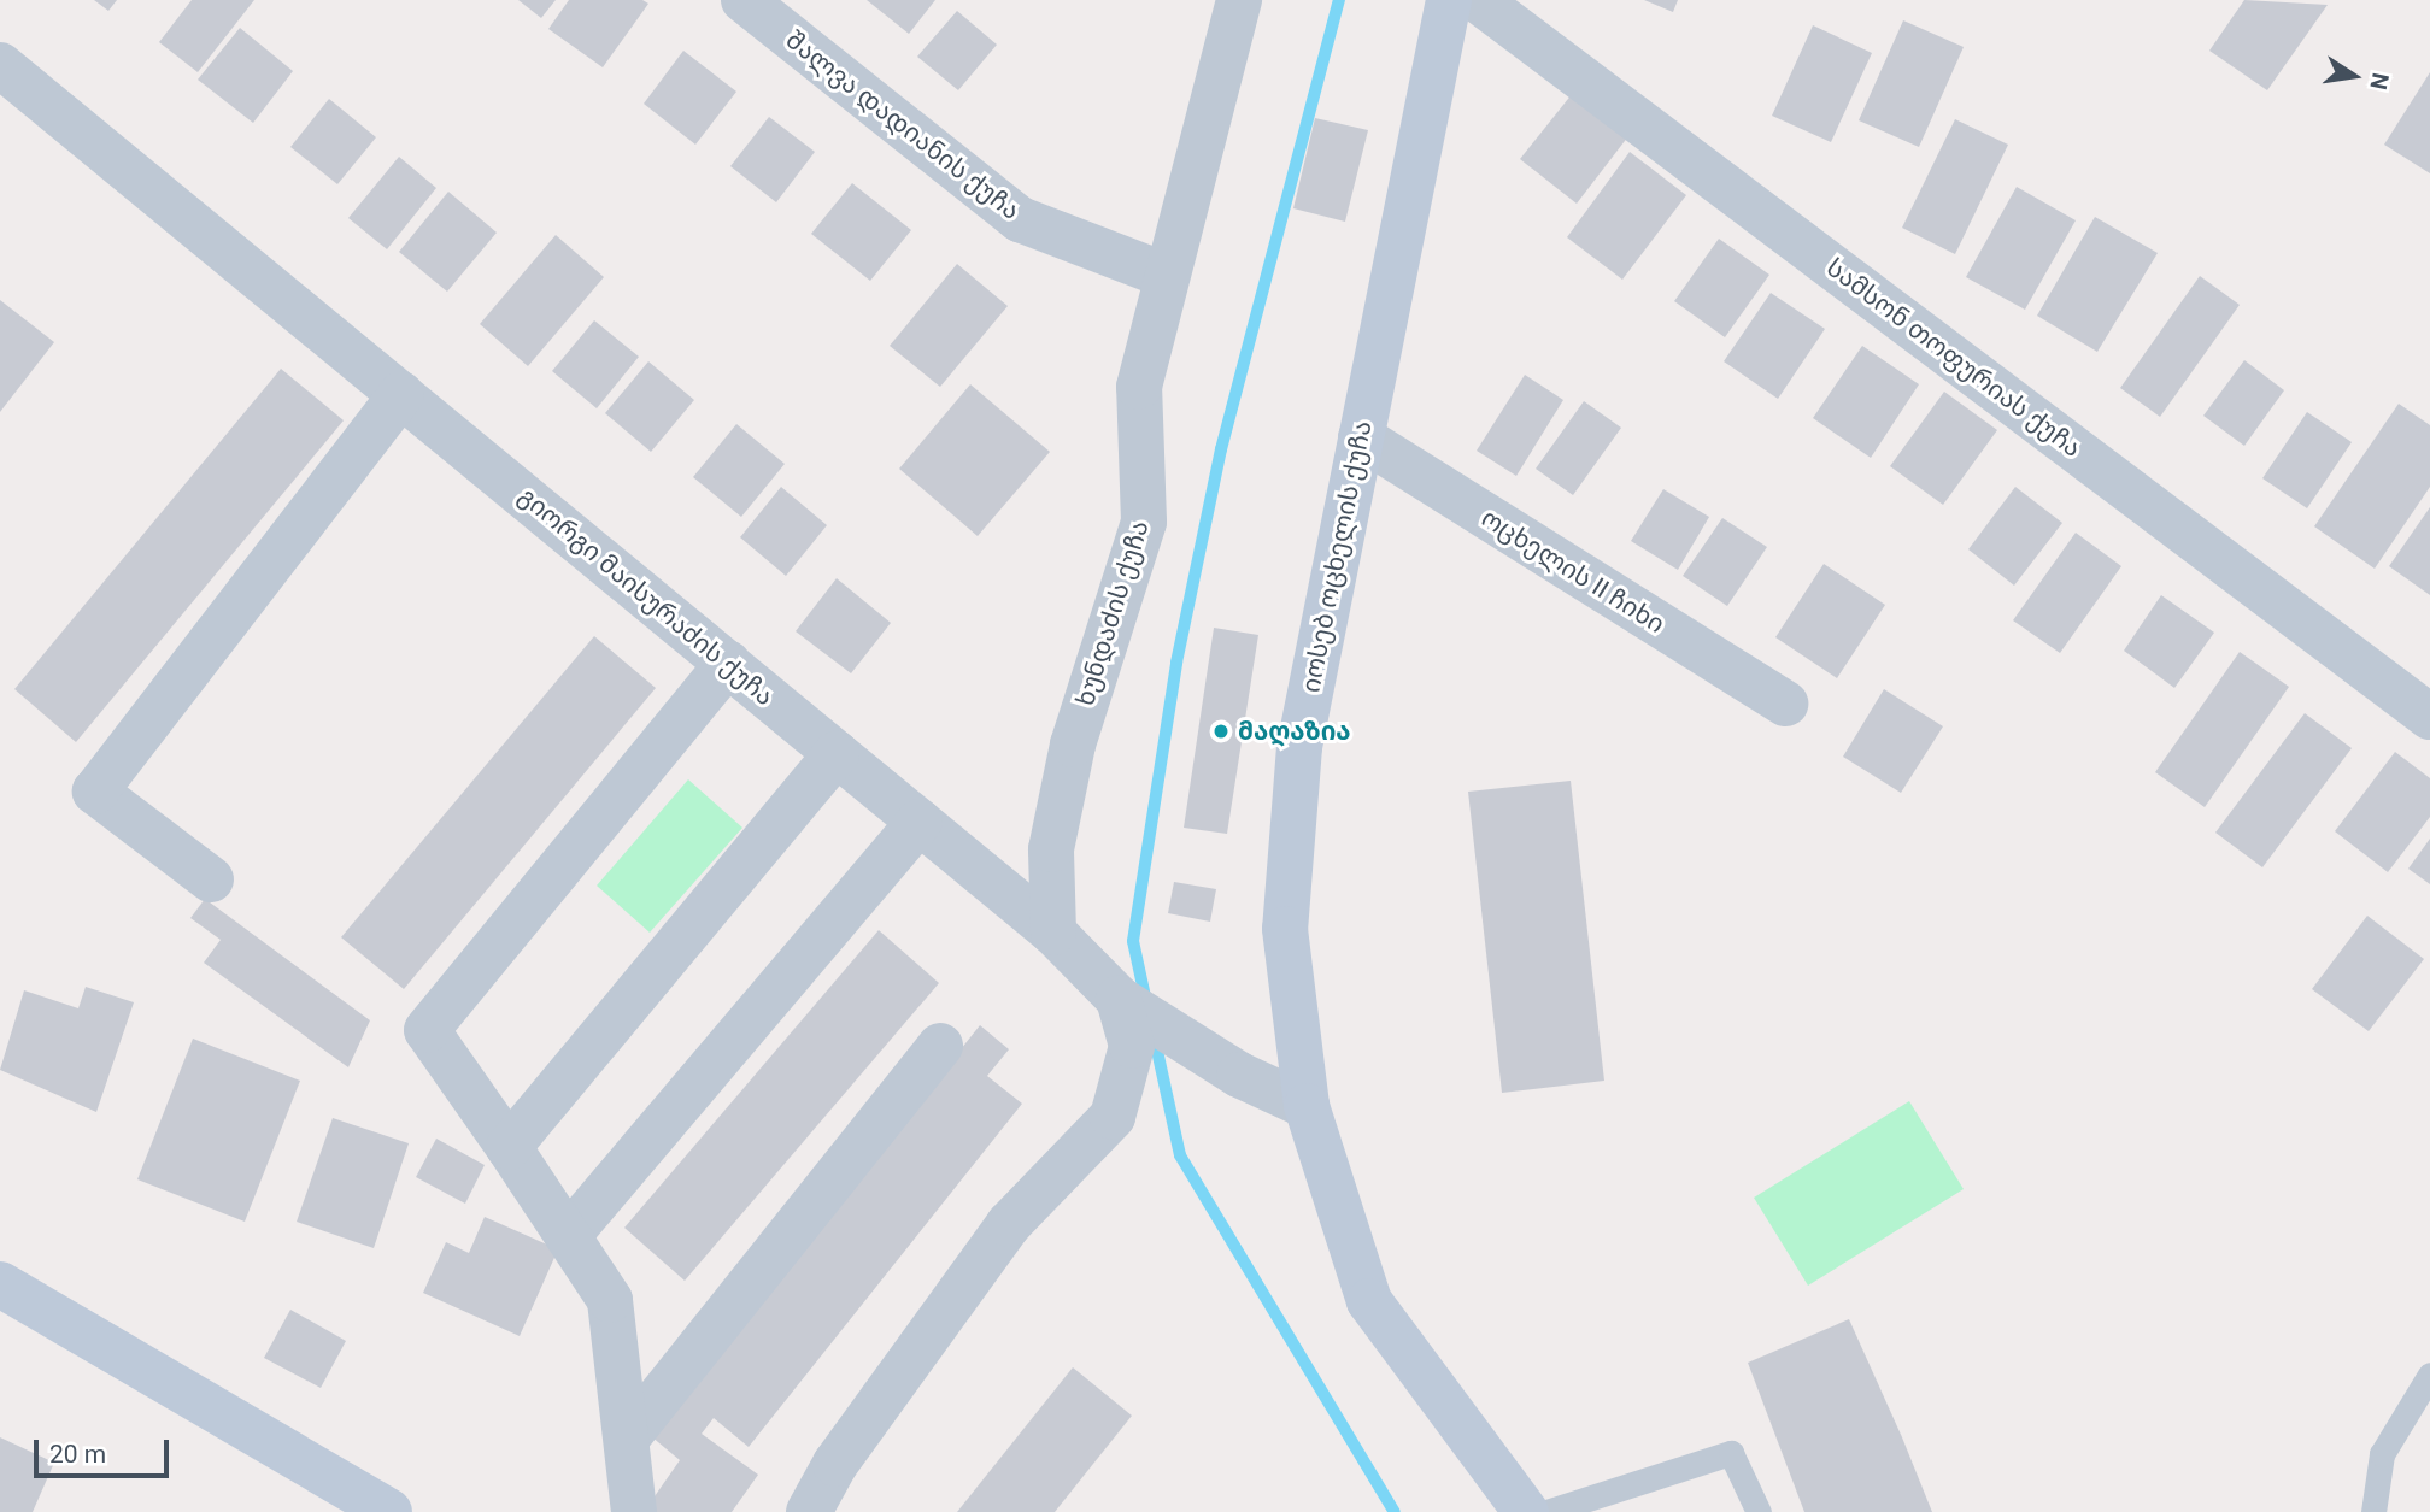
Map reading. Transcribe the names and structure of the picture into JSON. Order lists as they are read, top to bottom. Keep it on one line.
{"streets":{"street":["შალვა დადიანის ქუჩა","სამსონ თოფურიას ქუჩა","იოსებ ოცხელის ქუჩა","ოცხელის II ჩიხი","გიორგი მაისურაძის ქუჩა","ხუნდაძის ქუჩა"]},"crossings":[["შალვა დადიანის ქუჩა","ხუნდაძის ქუჩა"],["იოსებ ოცხელის ქუჩა","ოცხელის II ჩიხი"],["იოსებ ოცხელის ქუჩა","გიორგი მაისურაძის ქუჩა"],["გიორგი მაისურაძის ქუჩა","ხუნდაძის ქუჩა"]],"places":["მაღაზია"],"scale_bar":"20 m","north":"right"}
